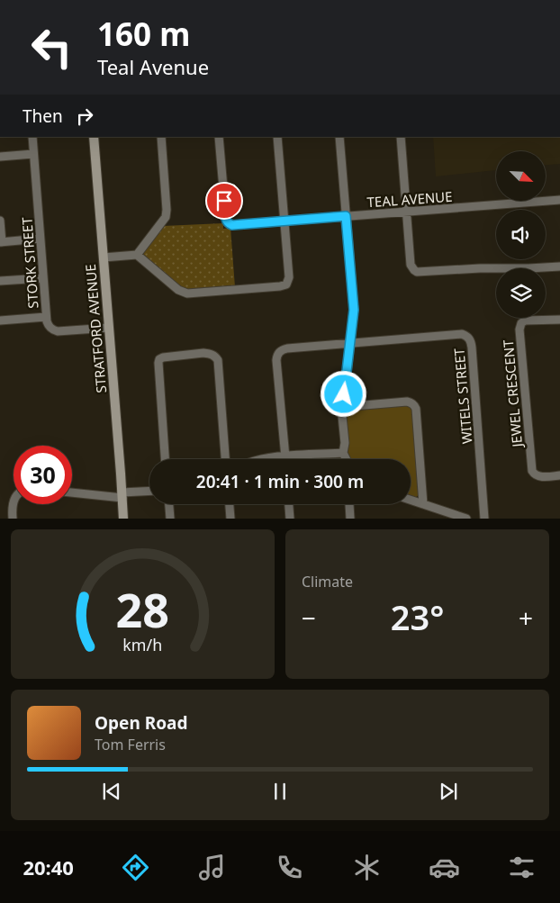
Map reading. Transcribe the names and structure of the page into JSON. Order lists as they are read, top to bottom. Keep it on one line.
{"streets":{"street":["TEAL AVENUE","STORK STREET","STRATFORD AVENUE","JEWEL CRESCENT","WITELS STREET"]},"crossings":[["STORK STREET","STRATFORD AVENUE"]],"north":"bottom right","page":{"turn":["160 m","Teal Avenue"],"then":"Then","limit":"30","trip":"20:41 · 1 min · 300 m","tile":"Climate","heat":["−","23°","+"],"song":["Open Road","Tom Ferris"],"tabs":"20:40","gauge":["28","km/h"]}}
